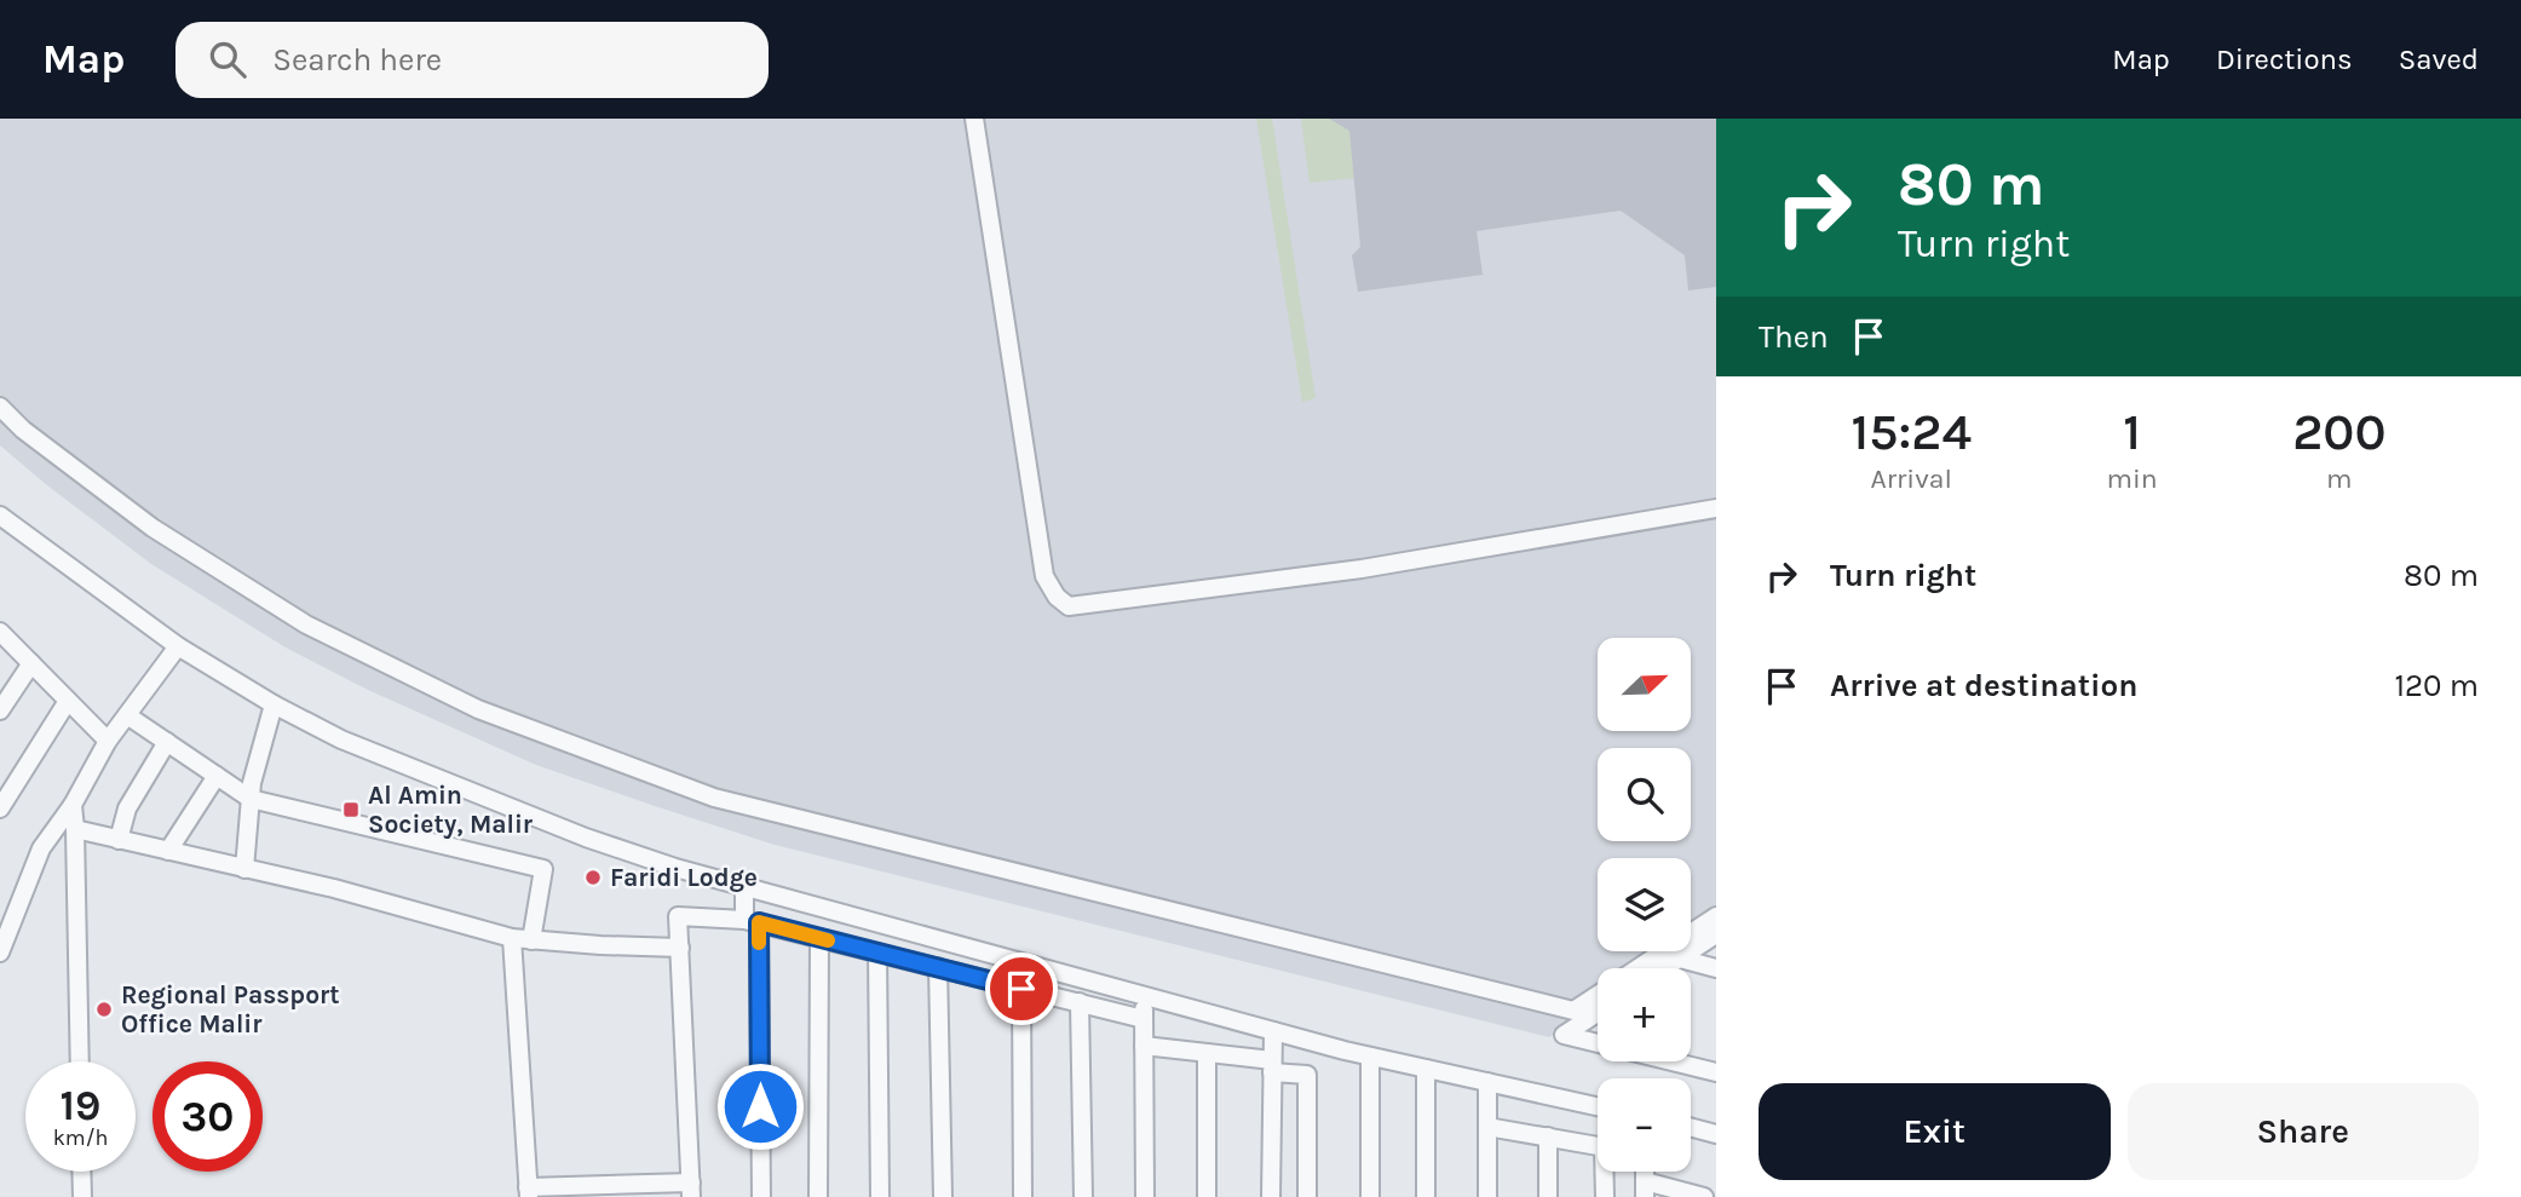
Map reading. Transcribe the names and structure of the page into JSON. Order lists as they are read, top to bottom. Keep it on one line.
{"places":{"transit":["Al Amin Society, Malir"],"other":["Faridi Lodge","Regional Passport Office Malir"]},"north":"top right","page":{"header":"Map","search":"Search here","nav":["Map","Directions","Saved"],"turn":["80 m","Turn right"],"then":"Then","eta":["15:24","Arrival","1","min","200","m"],"list":[{"name":"Turn right","value":"80 m"},{"name":"Arrive at destination","value":"120 m"}],"map_buttons":["+","−"],"speed":"19 km/h","limit":"30","buttons":["Exit","Share"]}}
